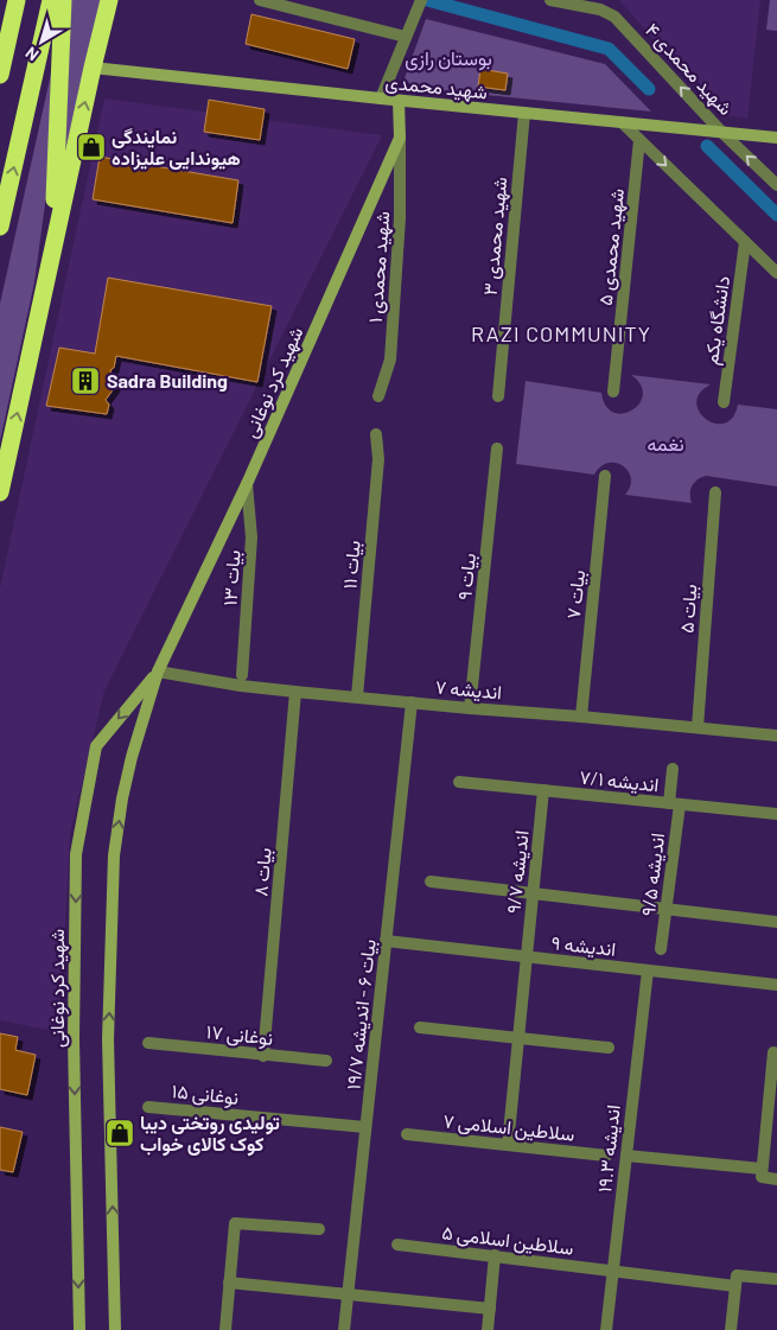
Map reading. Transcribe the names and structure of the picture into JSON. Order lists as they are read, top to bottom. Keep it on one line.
{"streets":{"street":["شهید محمدی ۴","شهید محمدی","شهید محمدی ۳","شهید محمدی ۵","شهید محمدی ۱","دانشگاه یکم","شهید کرد نوغانی","بیات ۱۱","بیات ۹","بیات ۱۳","بیات ۷","بیات ۵","اندیشه ۷","اندیشه ۷/۱","بیات ۸","اندیشه ۹/۷","اندیشه ۹/۵","اندیشه ۹","بیات ۶ - اندیشه ۱۹/۷","نوغانی ۱۷","نوغانی ۱۵","سلاطین اسلامی ۷","اندیشه ۱۹.۳","سلاطین اسلامی ۵"]},"crossings":[["شهید محمدی ۴","شهید محمدی"],["شهید محمدی","شهید محمدی ۳"],["شهید محمدی","شهید کرد نوغانی"],["شهید محمدی ۱","شهید کرد نوغانی"],["شهید کرد نوغانی","بیات ۱۳"],["شهید کرد نوغانی","اندیشه ۷"],["بیات ۱۱","اندیشه ۷"],["بیات ۹","اندیشه ۷"],["بیات ۷","اندیشه ۷"],["بیات ۵","اندیشه ۷"],["اندیشه ۷","بیات ۸"],["اندیشه ۷","بیات ۶ - اندیشه ۱۹/۷"],["اندیشه ۷/۱","اندیشه ۹/۷"],["اندیشه ۷/۱","اندیشه ۹/۵"],["بیات ۸","نوغانی ۱۷"],["اندیشه ۹/۷","اندیشه ۹"],["اندیشه ۹/۷","سلاطین اسلامی ۷"],["اندیشه ۹","بیات ۶ - اندیشه ۱۹/۷"],["اندیشه ۹","اندیشه ۱۹.۳"],["بیات ۶ - اندیشه ۱۹/۷","نوغانی ۱۵"],["اندیشه ۱۹.۳","سلاطین اسلامی ۵"]],"districts":["RAZI COMMUNITY"],"parks":["بوستان رازی","نغمه"],"places":{"shop":["نمایندگی هیوندایی علیزاده","تولیدی روتختی دیبا کوک کالای خواب"],"building":["Sadra Building"]},"north":"bottom left"}
